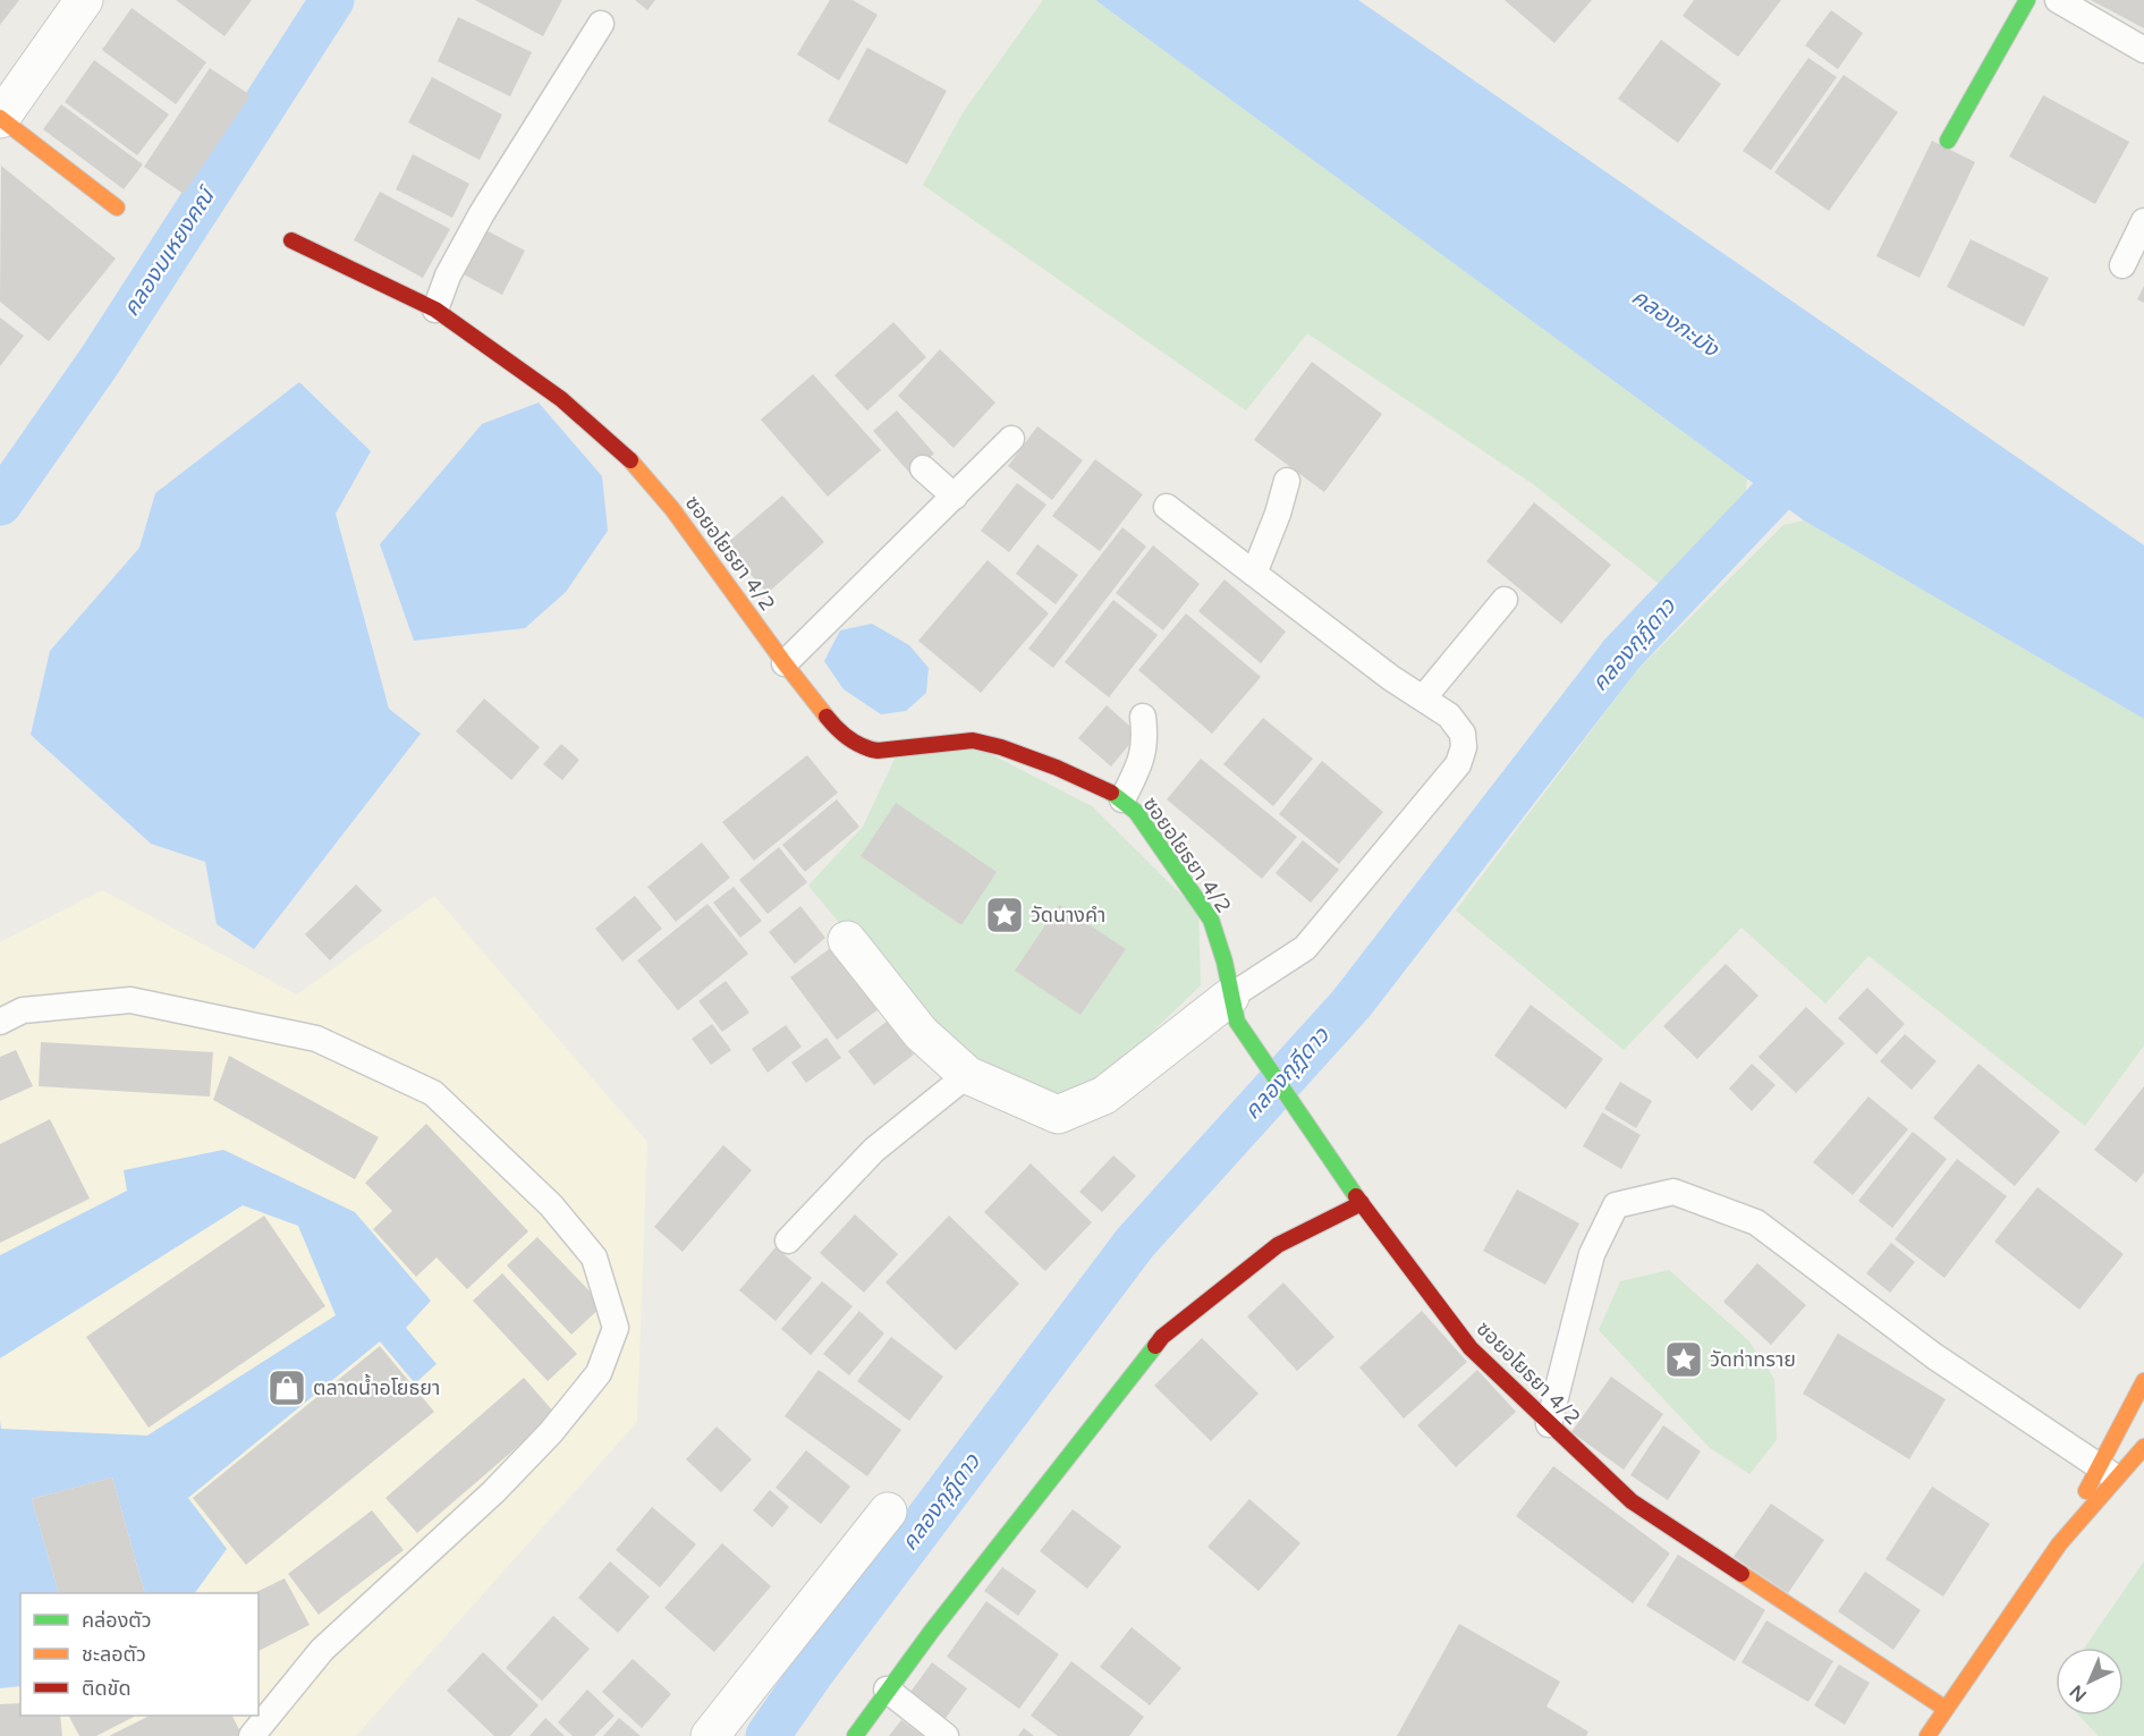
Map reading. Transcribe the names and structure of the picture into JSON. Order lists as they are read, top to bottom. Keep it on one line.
{"streets":{"street":["ซอยอโยธยา 4/2"]},"water":["คลองมเหยงคณ์","คลองกะมัง","คลองกุฎีดาว"],"places":{"place":["วัดนางคำ","วัดท่าทราย"],"shop":["ตลาดน้ำอโยธยา"]},"legend":["คล่องตัว","ชะลอตัว","ติดขัด"],"north":"bottom left"}
